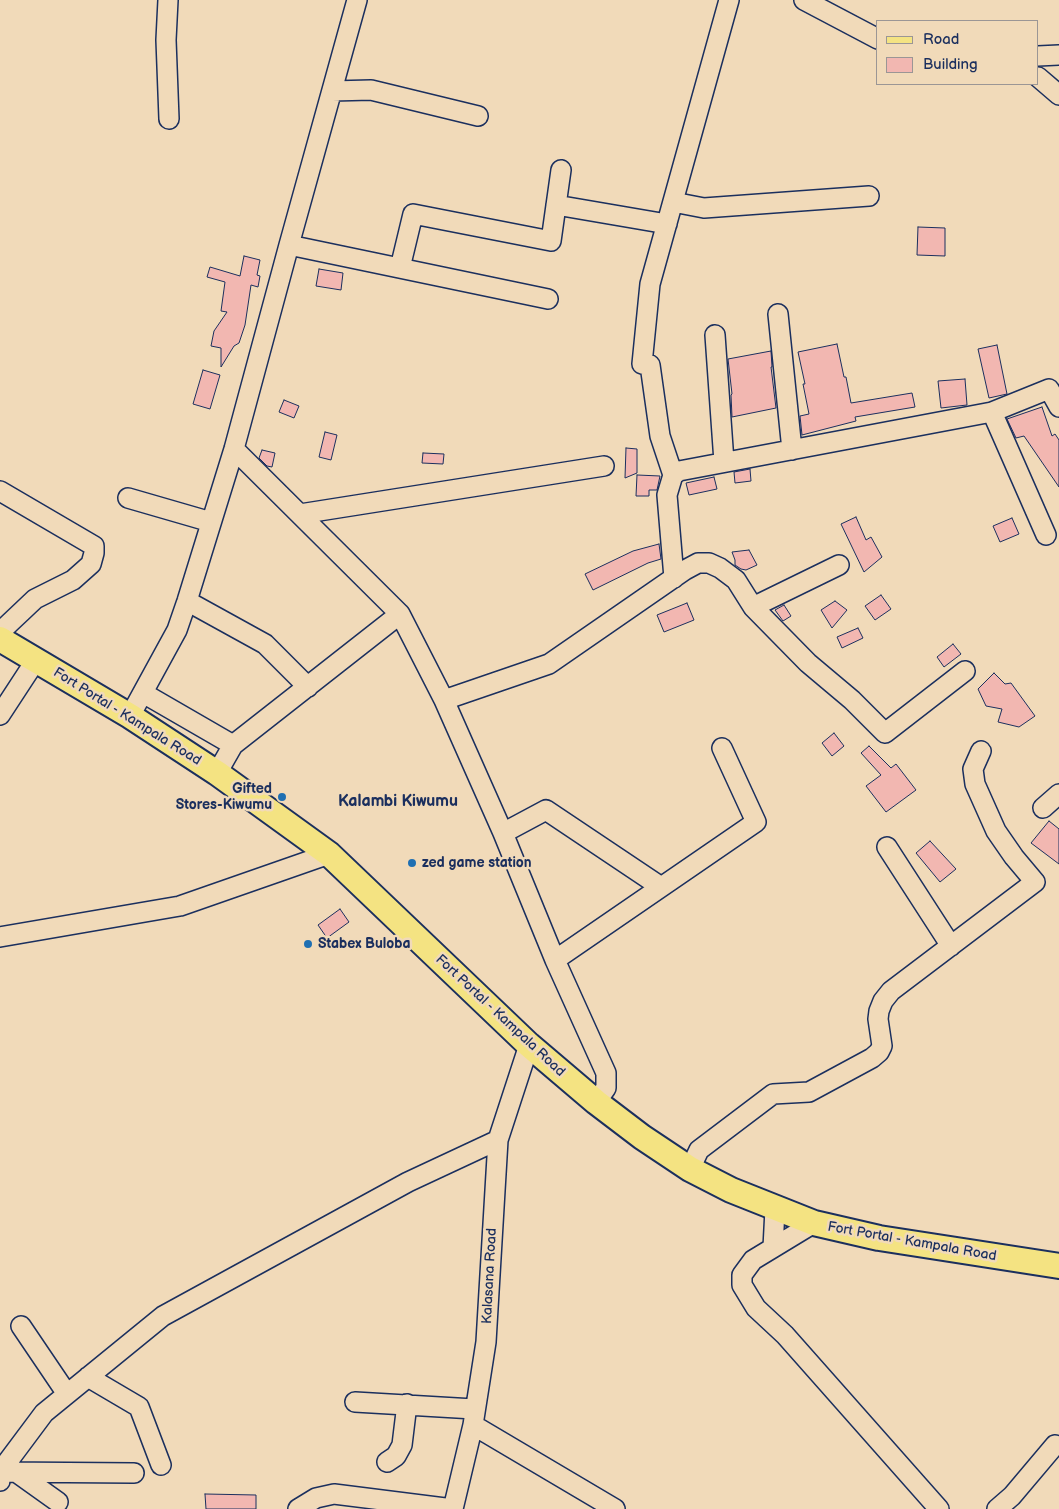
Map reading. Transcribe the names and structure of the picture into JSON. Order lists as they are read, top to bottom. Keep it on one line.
{"streets":{"main road":["Fort Portal - Kampala Road"],"street":["Kalasana Road"]},"crossings":[["Fort Portal - Kampala Road","Kalasana Road"]],"districts":["Kalambi Kiwumu"],"places":["Gifted Stores-Kiwumu","zed game station","Stabex Buloba"],"legend":["Road","Building"]}
